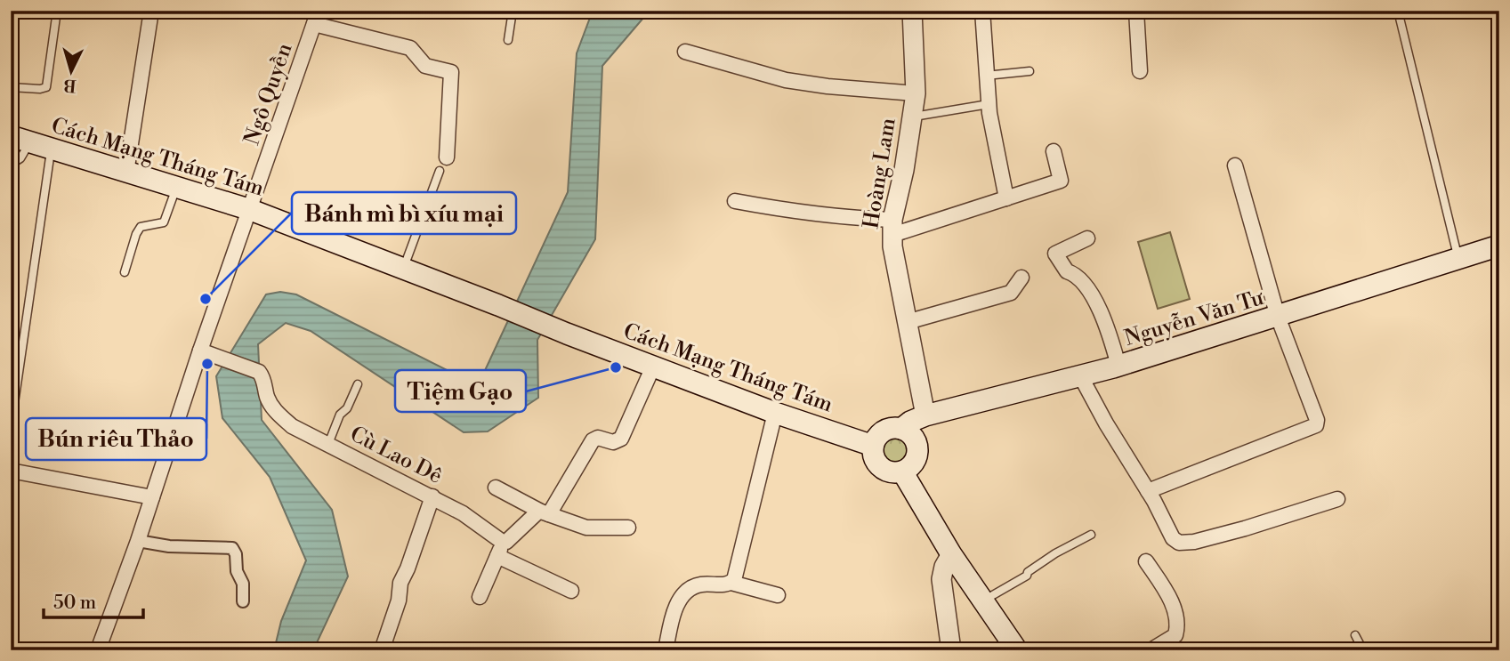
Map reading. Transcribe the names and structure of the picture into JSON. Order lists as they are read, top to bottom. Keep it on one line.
{"streets":{"main road":["Cách Mạng Tháng Tám","Nguyễn Văn Tư"],"street":["Ngô Quyền","Hoàng Lam","Cù Lao Dê"]},"crossings":[["Ngô Quyền","Cách Mạng Tháng Tám"],["Ngô Quyền","Cù Lao Dê"],["Cách Mạng Tháng Tám","Nguyễn Văn Tư"],["Hoàng Lam","Nguyễn Văn Tư"]],"places":["Bánh mì bì xíu mại","Bún riêu Thảo","Tiệm Gạo"],"scale_bar":"50 m","north":"bottom"}
